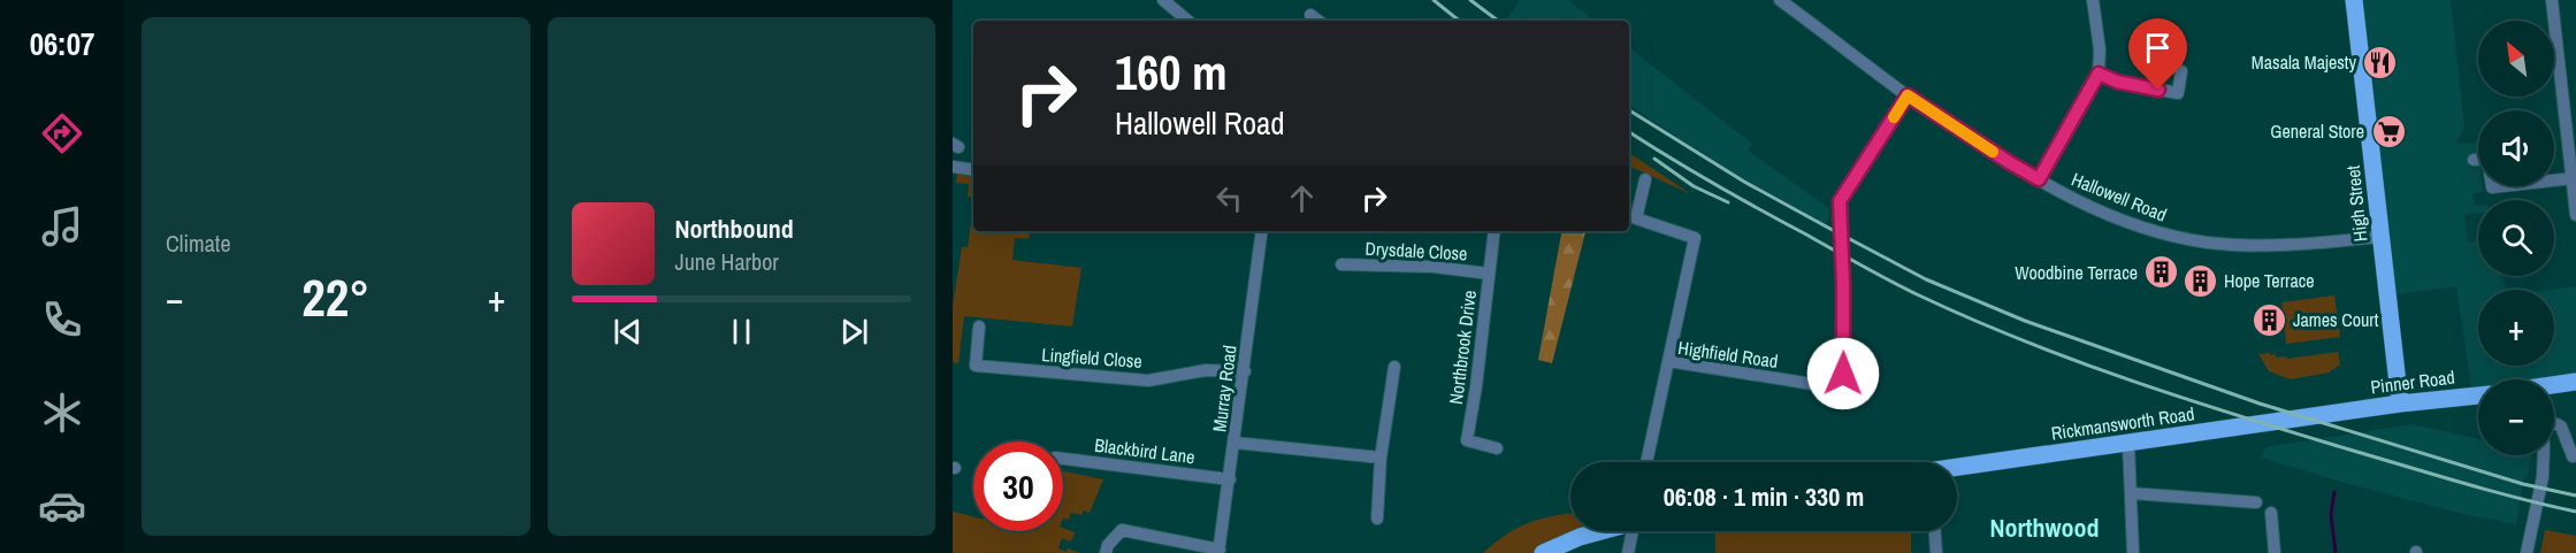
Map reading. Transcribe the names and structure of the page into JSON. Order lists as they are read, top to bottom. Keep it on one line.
{"streets":{"main road":["High Street","Pinner Road","Rickmansworth Road"],"street":["Hallowell Road","Drysdale Close","Northbrook Drive","Highfield Road","Lingfield Close","Murray Road","Blackbird Lane"]},"crossings":[["Hallowell Road","High Street"],["Hallowell Road","Highfield Road"],["High Street","Pinner Road"],["Drysdale Close","Northbrook Drive"],["Lingfield Close","Murray Road"],["Pinner Road","Rickmansworth Road"],["Murray Road","Blackbird Lane"]],"districts":["Northwood"],"places":{"restaurant":["Masala Majesty"],"supermarket":["General Store"],"building":["Woodbine Terrace","Hope Terrace","James Court"]},"north":"top left","page":{"tabs":"06:07","tile":"Climate","map_buttons":["+","−"],"turn":["160 m","Hallowell Road"],"song":["Northbound","June Harbor"],"heat":["−","22°","+"],"limit":"30","trip":"06:08 · 1 min · 330 m"}}
